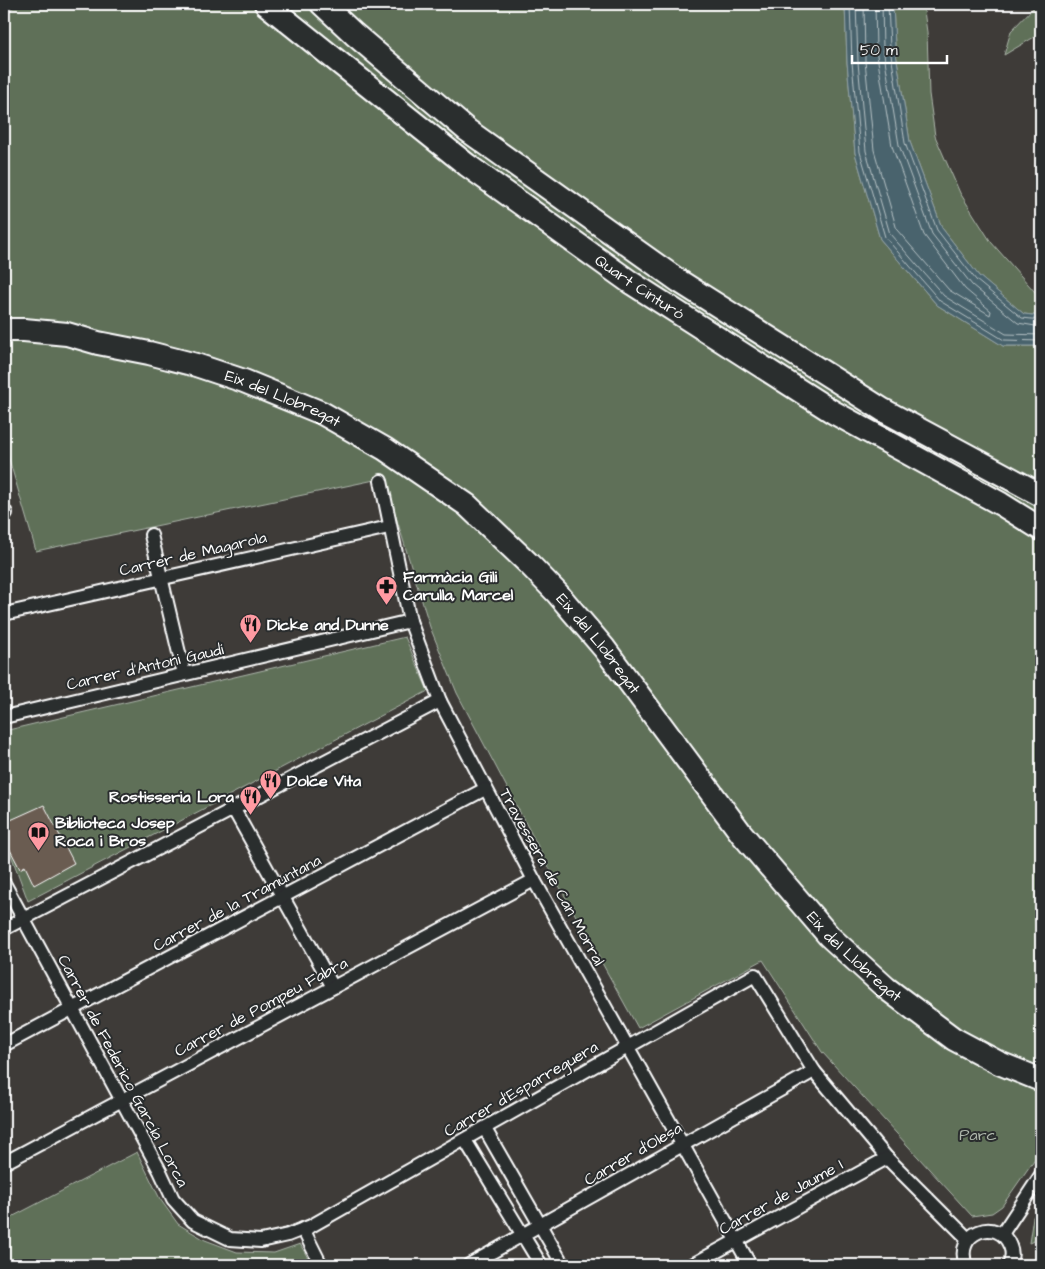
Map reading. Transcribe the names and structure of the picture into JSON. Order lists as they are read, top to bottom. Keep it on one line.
{"streets":{"highway":["Quart Cinturó","Eix del Llobregat"],"street":["Carrer de Magarola","Carrer d'Antoni Gaudí","Travessera de Can Morral","Carrer de la Tramuntana","Carrer de Pompeu Fabra","Carrer de Federico García Lorca","Carrer d'Esparreguera","Carrer d'Olesa","Carrer de Jaume I"]},"crossings":[["Carrer de Magarola","Travessera de Can Morral"],["Carrer d'Antoni Gaudí","Travessera de Can Morral"],["Travessera de Can Morral","Carrer de la Tramuntana"],["Travessera de Can Morral","Carrer de Pompeu Fabra"],["Travessera de Can Morral","Carrer d'Esparreguera"],["Travessera de Can Morral","Carrer d'Olesa"],["Travessera de Can Morral","Carrer de Jaume I"],["Carrer de la Tramuntana","Carrer de Federico García Lorca"],["Carrer de Pompeu Fabra","Carrer de Federico García Lorca"],["Carrer de Federico García Lorca","Carrer d'Esparreguera"],["Carrer d'Esparreguera","Carrer d'Olesa"]],"parks":["Parc"],"places":{"pharmacy":["Farmàcia Gili Carulla, Marcel"],"restaurant":["Dicke and Dunne","Dolce Vita","Rostisseria Lora"],"library":["Biblioteca Josep Roca i Bros"]},"scale_bar":"50 m"}
